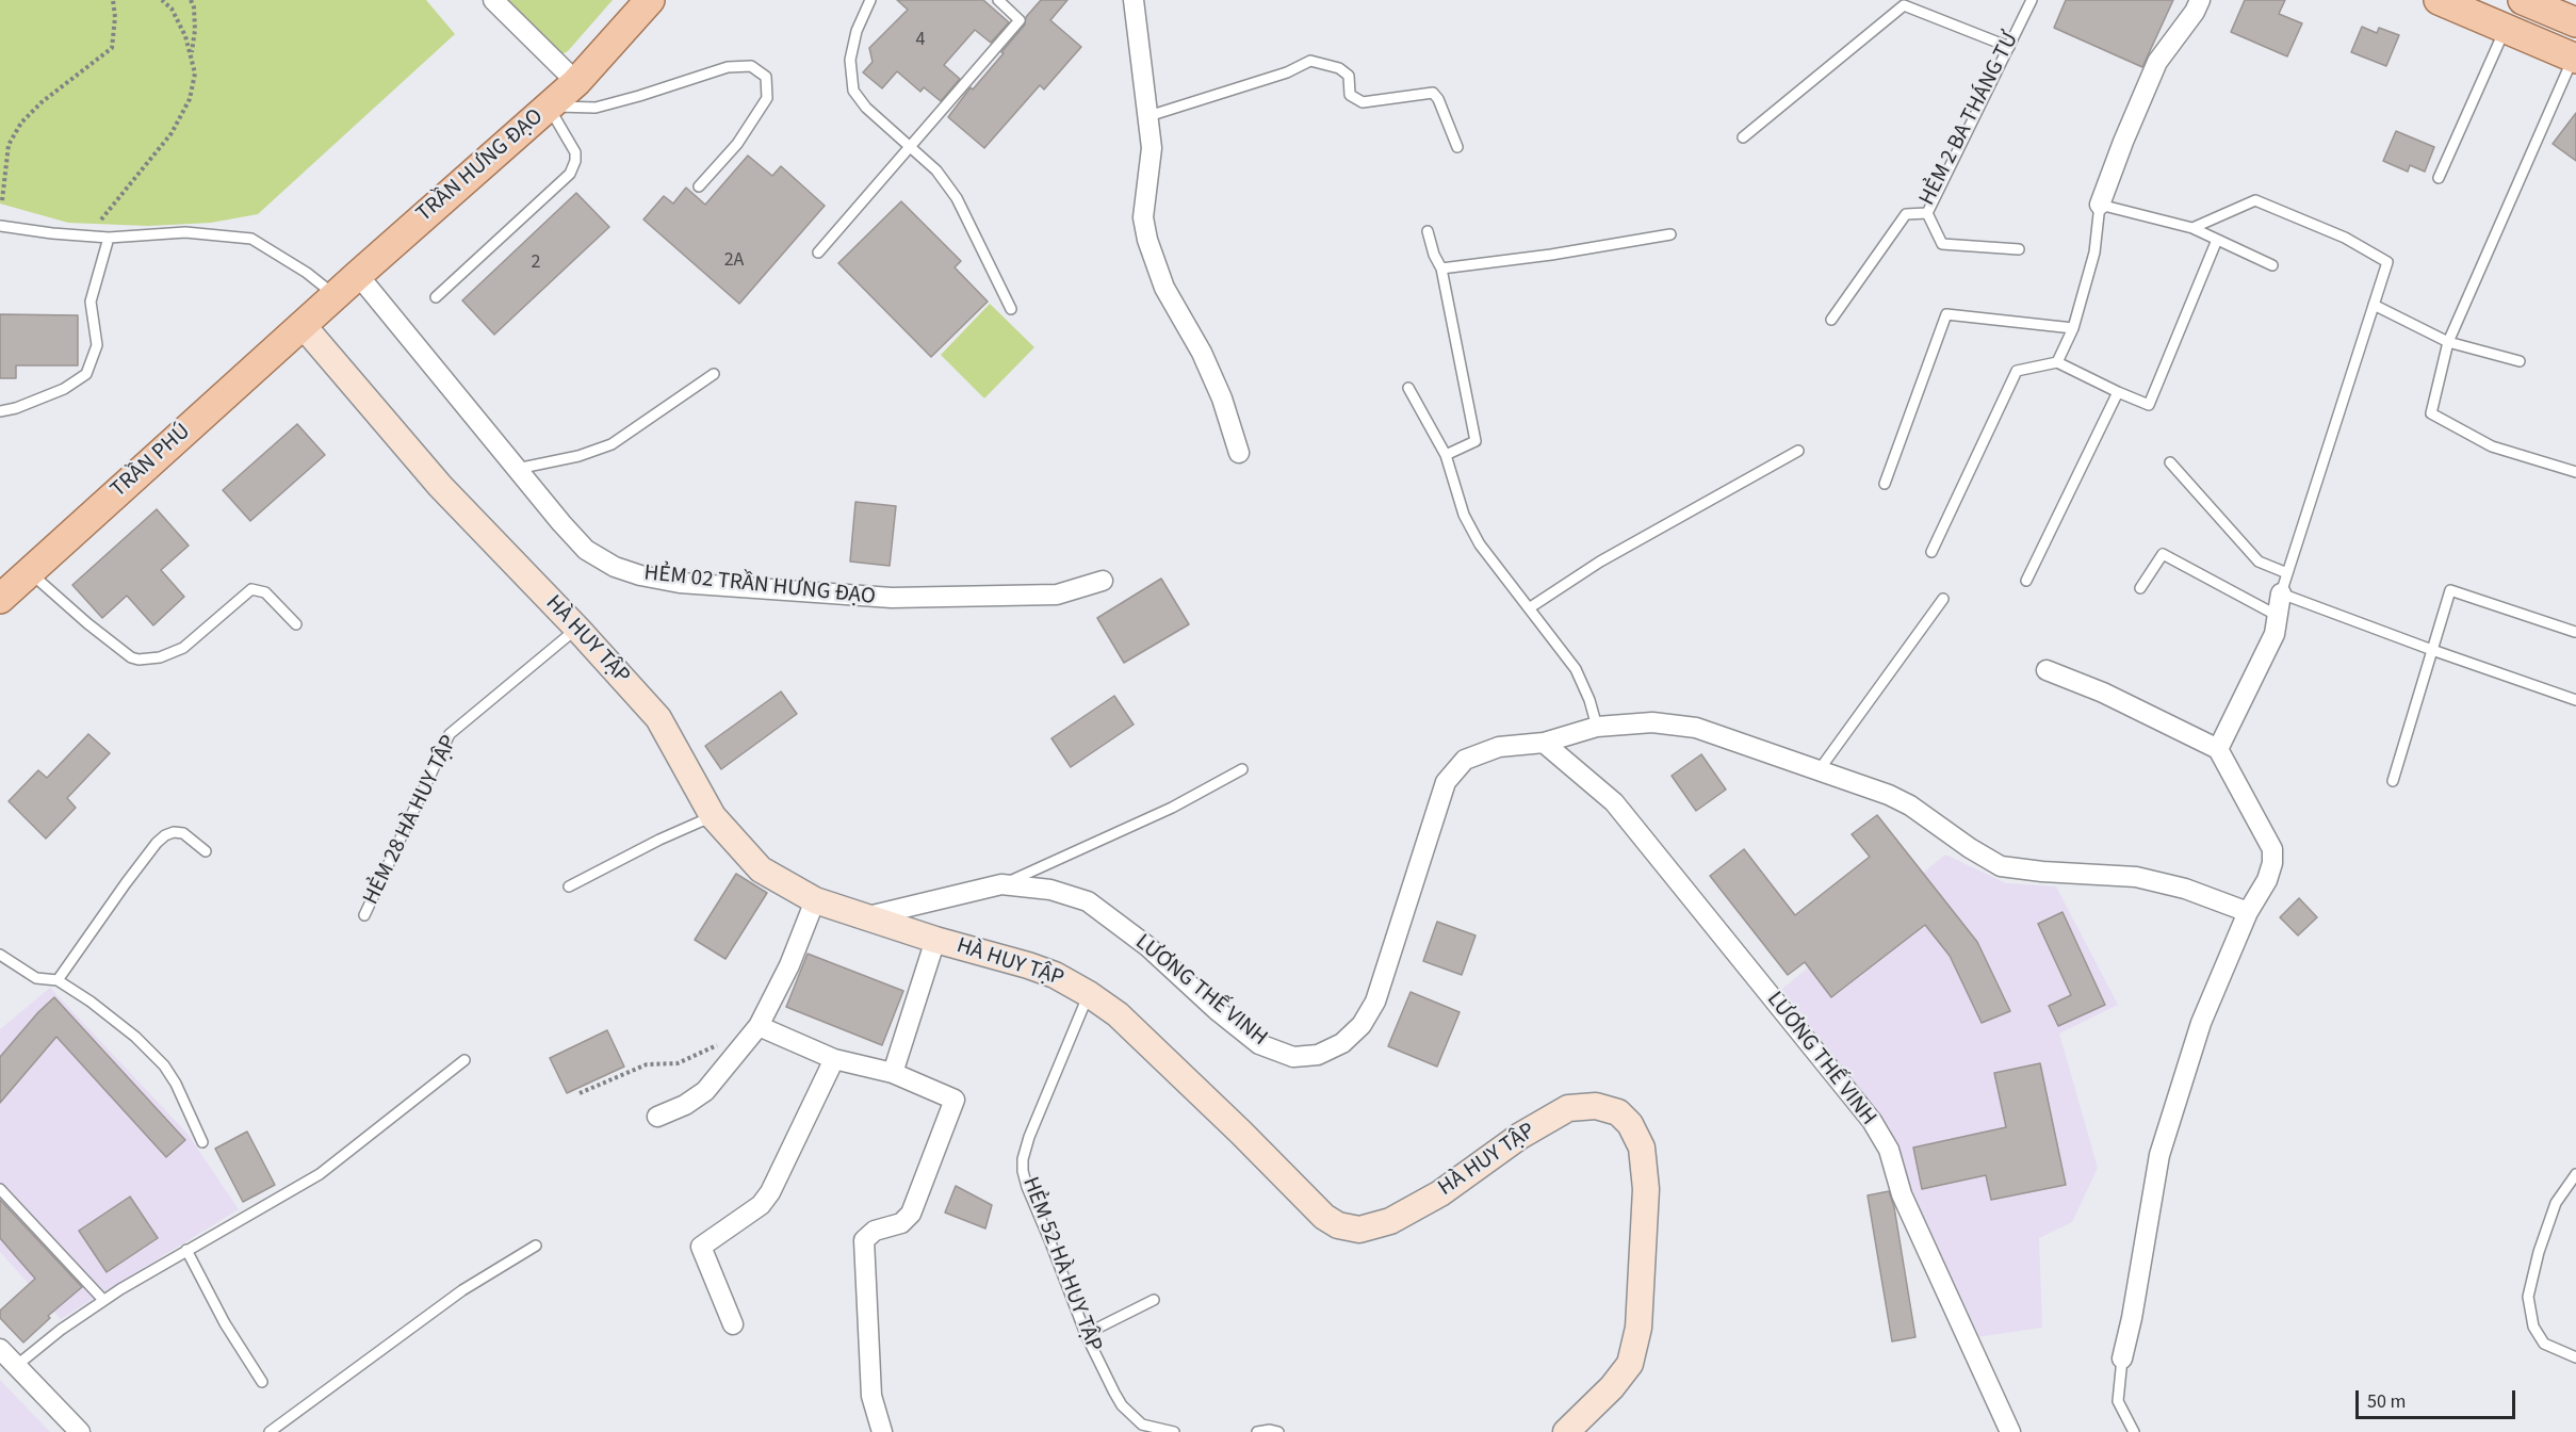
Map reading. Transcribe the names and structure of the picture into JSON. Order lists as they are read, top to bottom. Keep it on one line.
{"streets":{"main road":["TRẦN HƯNG ĐẠO","TRẦN PHÚ"],"street":["HẺM 02 TRẦN HƯNG ĐẠO","HÀ HUY TẬP","LƯƠNG THẾ VINH"],"lane":["HẺM 2 BA THÁNG TƯ","HẺM 28 HÀ HUY TẬP","HẺM 52 HÀ HUY TẬP"]},"crossings":[["TRẦN HƯNG ĐẠO","TRẦN PHÚ"],["TRẦN HƯNG ĐẠO","HẺM 02 TRẦN HƯNG ĐẠO"],["TRẦN HƯNG ĐẠO","HÀ HUY TẬP"],["TRẦN PHÚ","HÀ HUY TẬP"],["HÀ HUY TẬP","HẺM 28 HÀ HUY TẬP"],["HÀ HUY TẬP","LƯƠNG THẾ VINH"],["HÀ HUY TẬP","HẺM 52 HÀ HUY TẬP"]],"house_numbers":["4","2A","2"],"scale_bar":"50 m"}
